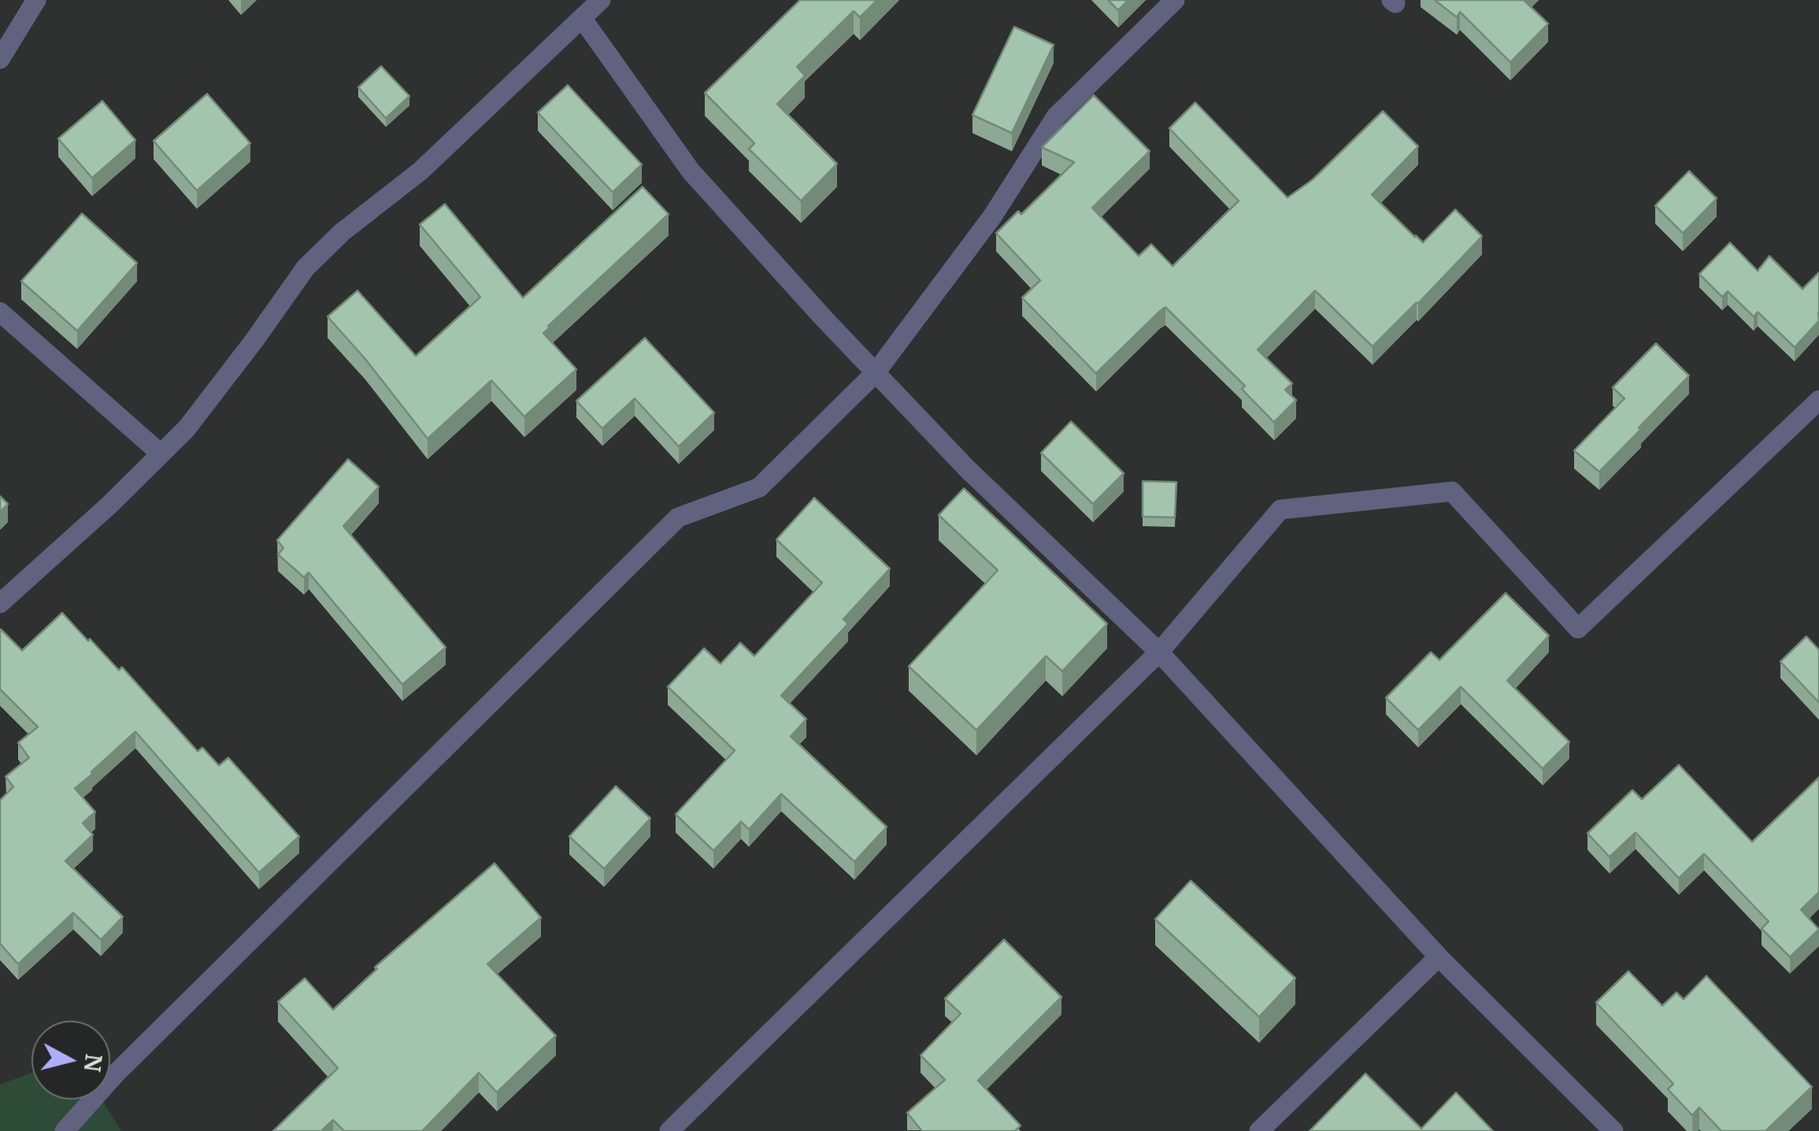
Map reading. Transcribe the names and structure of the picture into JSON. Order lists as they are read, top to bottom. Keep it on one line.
{"north":"right"}
